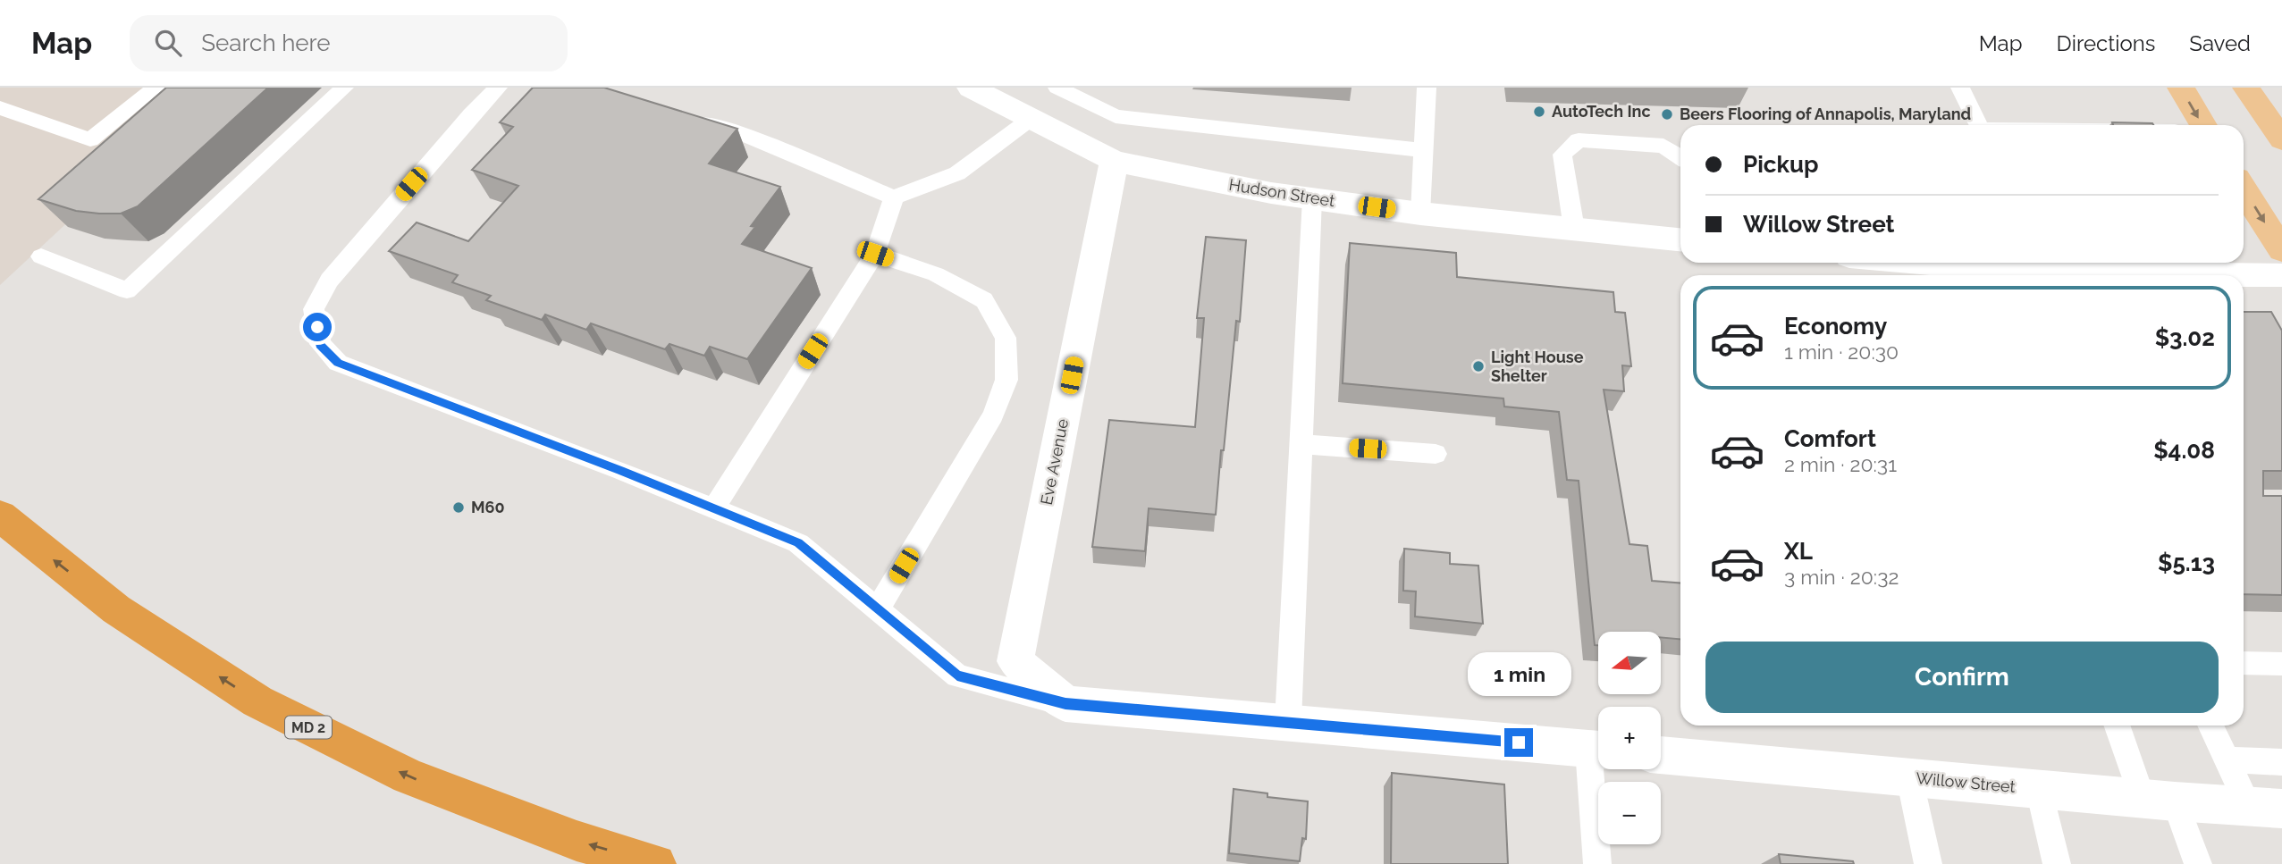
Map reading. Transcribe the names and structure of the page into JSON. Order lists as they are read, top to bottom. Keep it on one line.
{"streets":{"highway":["MD 2"],"street":["Hudson Street","Eve Avenue","Willow Street"]},"crossings":[["Hudson Street","Eve Avenue"]],"places":["AutoTech Inc","Beers Flooring of Annapolis, Maryland","Light House Shelter","M60"],"north":"left","page":{"header":"Map","search":"Search here","nav":["Map","Directions","Saved"],"banner":["Pickup","Willow Street"],"list":[{"name":"Economy","note":"1 min · 20:30","value":"$3.02"},{"name":"Comfort","note":"2 min · 20:31","value":"$4.08"},{"name":"XL","note":"3 min · 20:32","value":"$5.13"}],"buttons":"Confirm","map_buttons":["+","−"],"bubble":"1 min"}}
